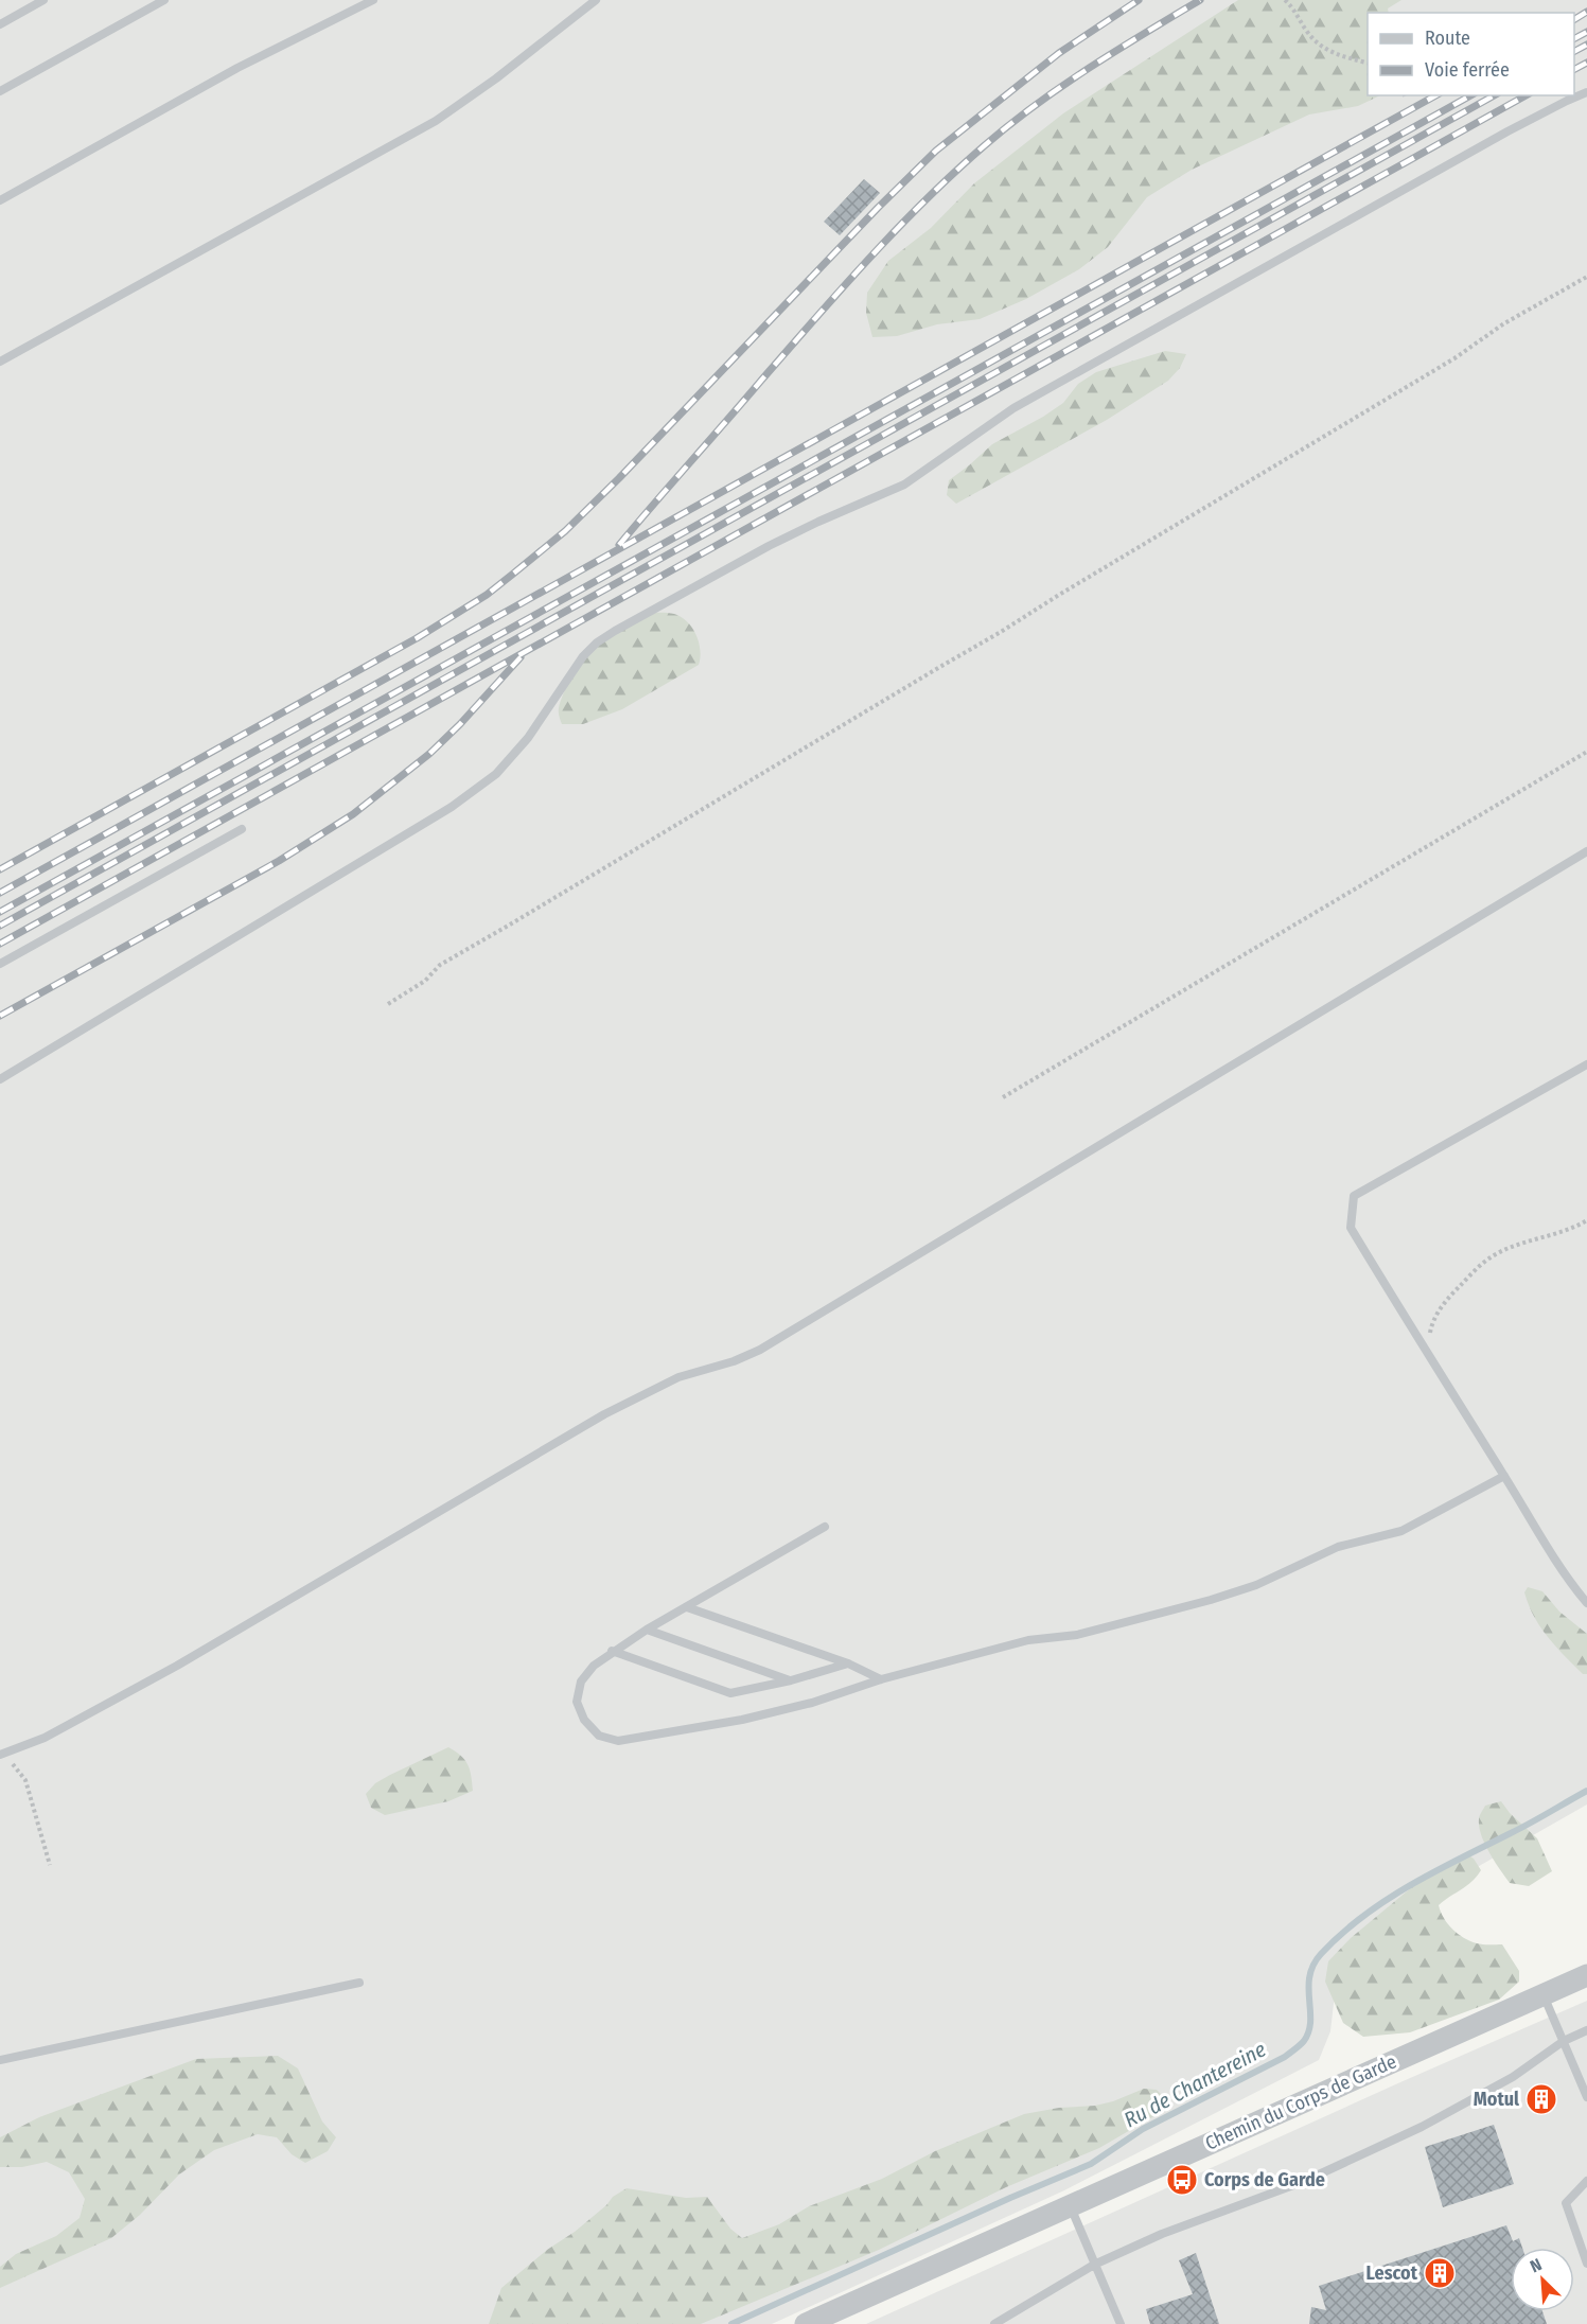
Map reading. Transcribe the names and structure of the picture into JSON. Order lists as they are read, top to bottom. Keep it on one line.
{"streets":{"street":["Chemin du Corps de Garde"]},"water":["Ru de Chantereine"],"places":{"building":["Motul","Lescot"],"bus stop":["Corps de Garde"]},"legend":["Route","Voie ferrée"],"north":"top left"}
